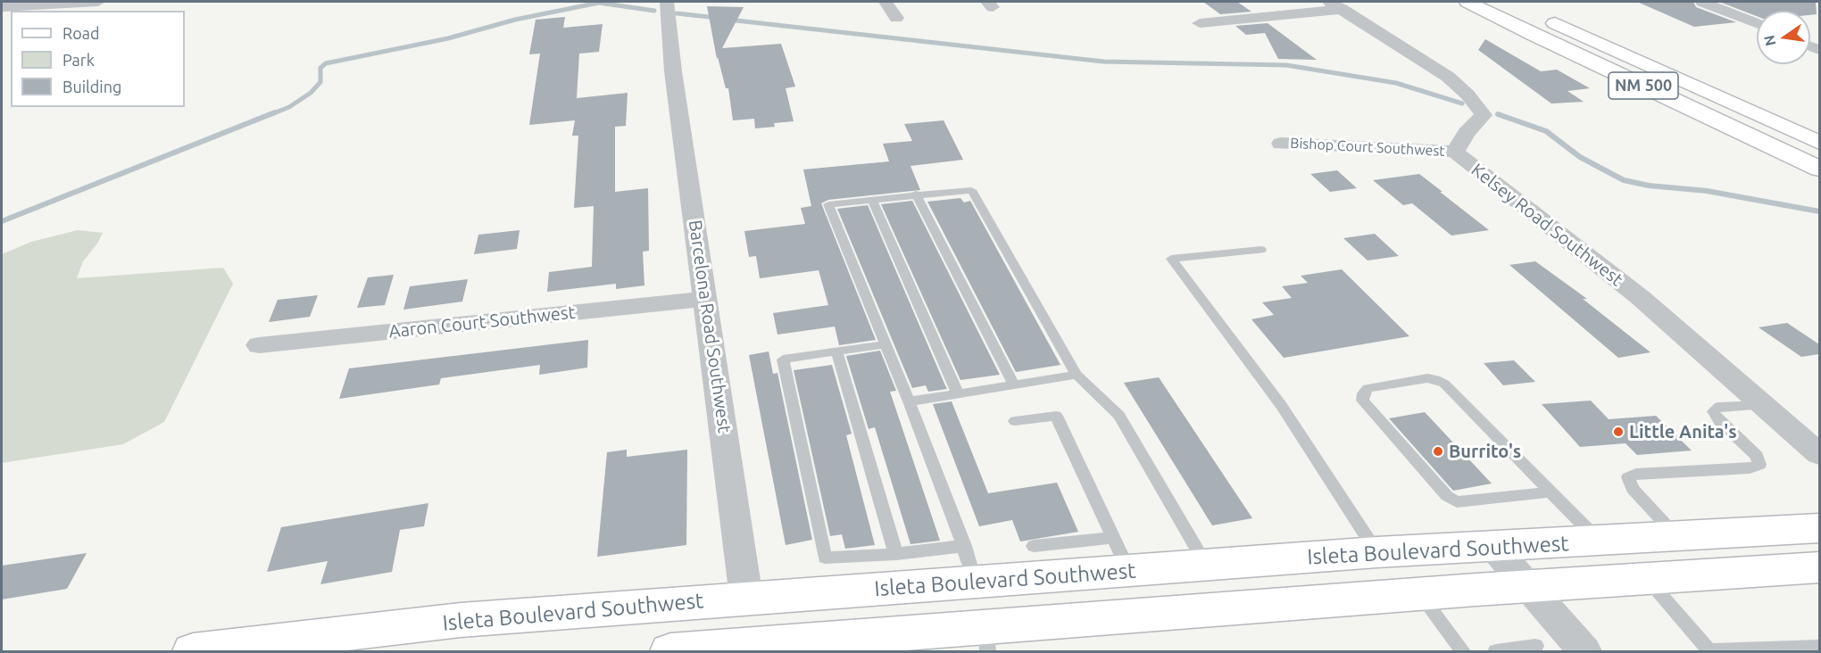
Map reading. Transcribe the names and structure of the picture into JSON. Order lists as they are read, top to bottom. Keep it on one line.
{"streets":{"main road":["NM 500","Barcelona Road Southwest","Isleta Boulevard Southwest"],"street":["Bishop Court Southwest","Kelsey Road Southwest","Aaron Court Southwest"]},"crossings":[["Bishop Court Southwest","Kelsey Road Southwest"],["Aaron Court Southwest","Barcelona Road Southwest"],["Barcelona Road Southwest","Isleta Boulevard Southwest"]],"places":["Little Anita's","Burrito's"],"legend":["Road","Park","Building"],"north":"left"}
